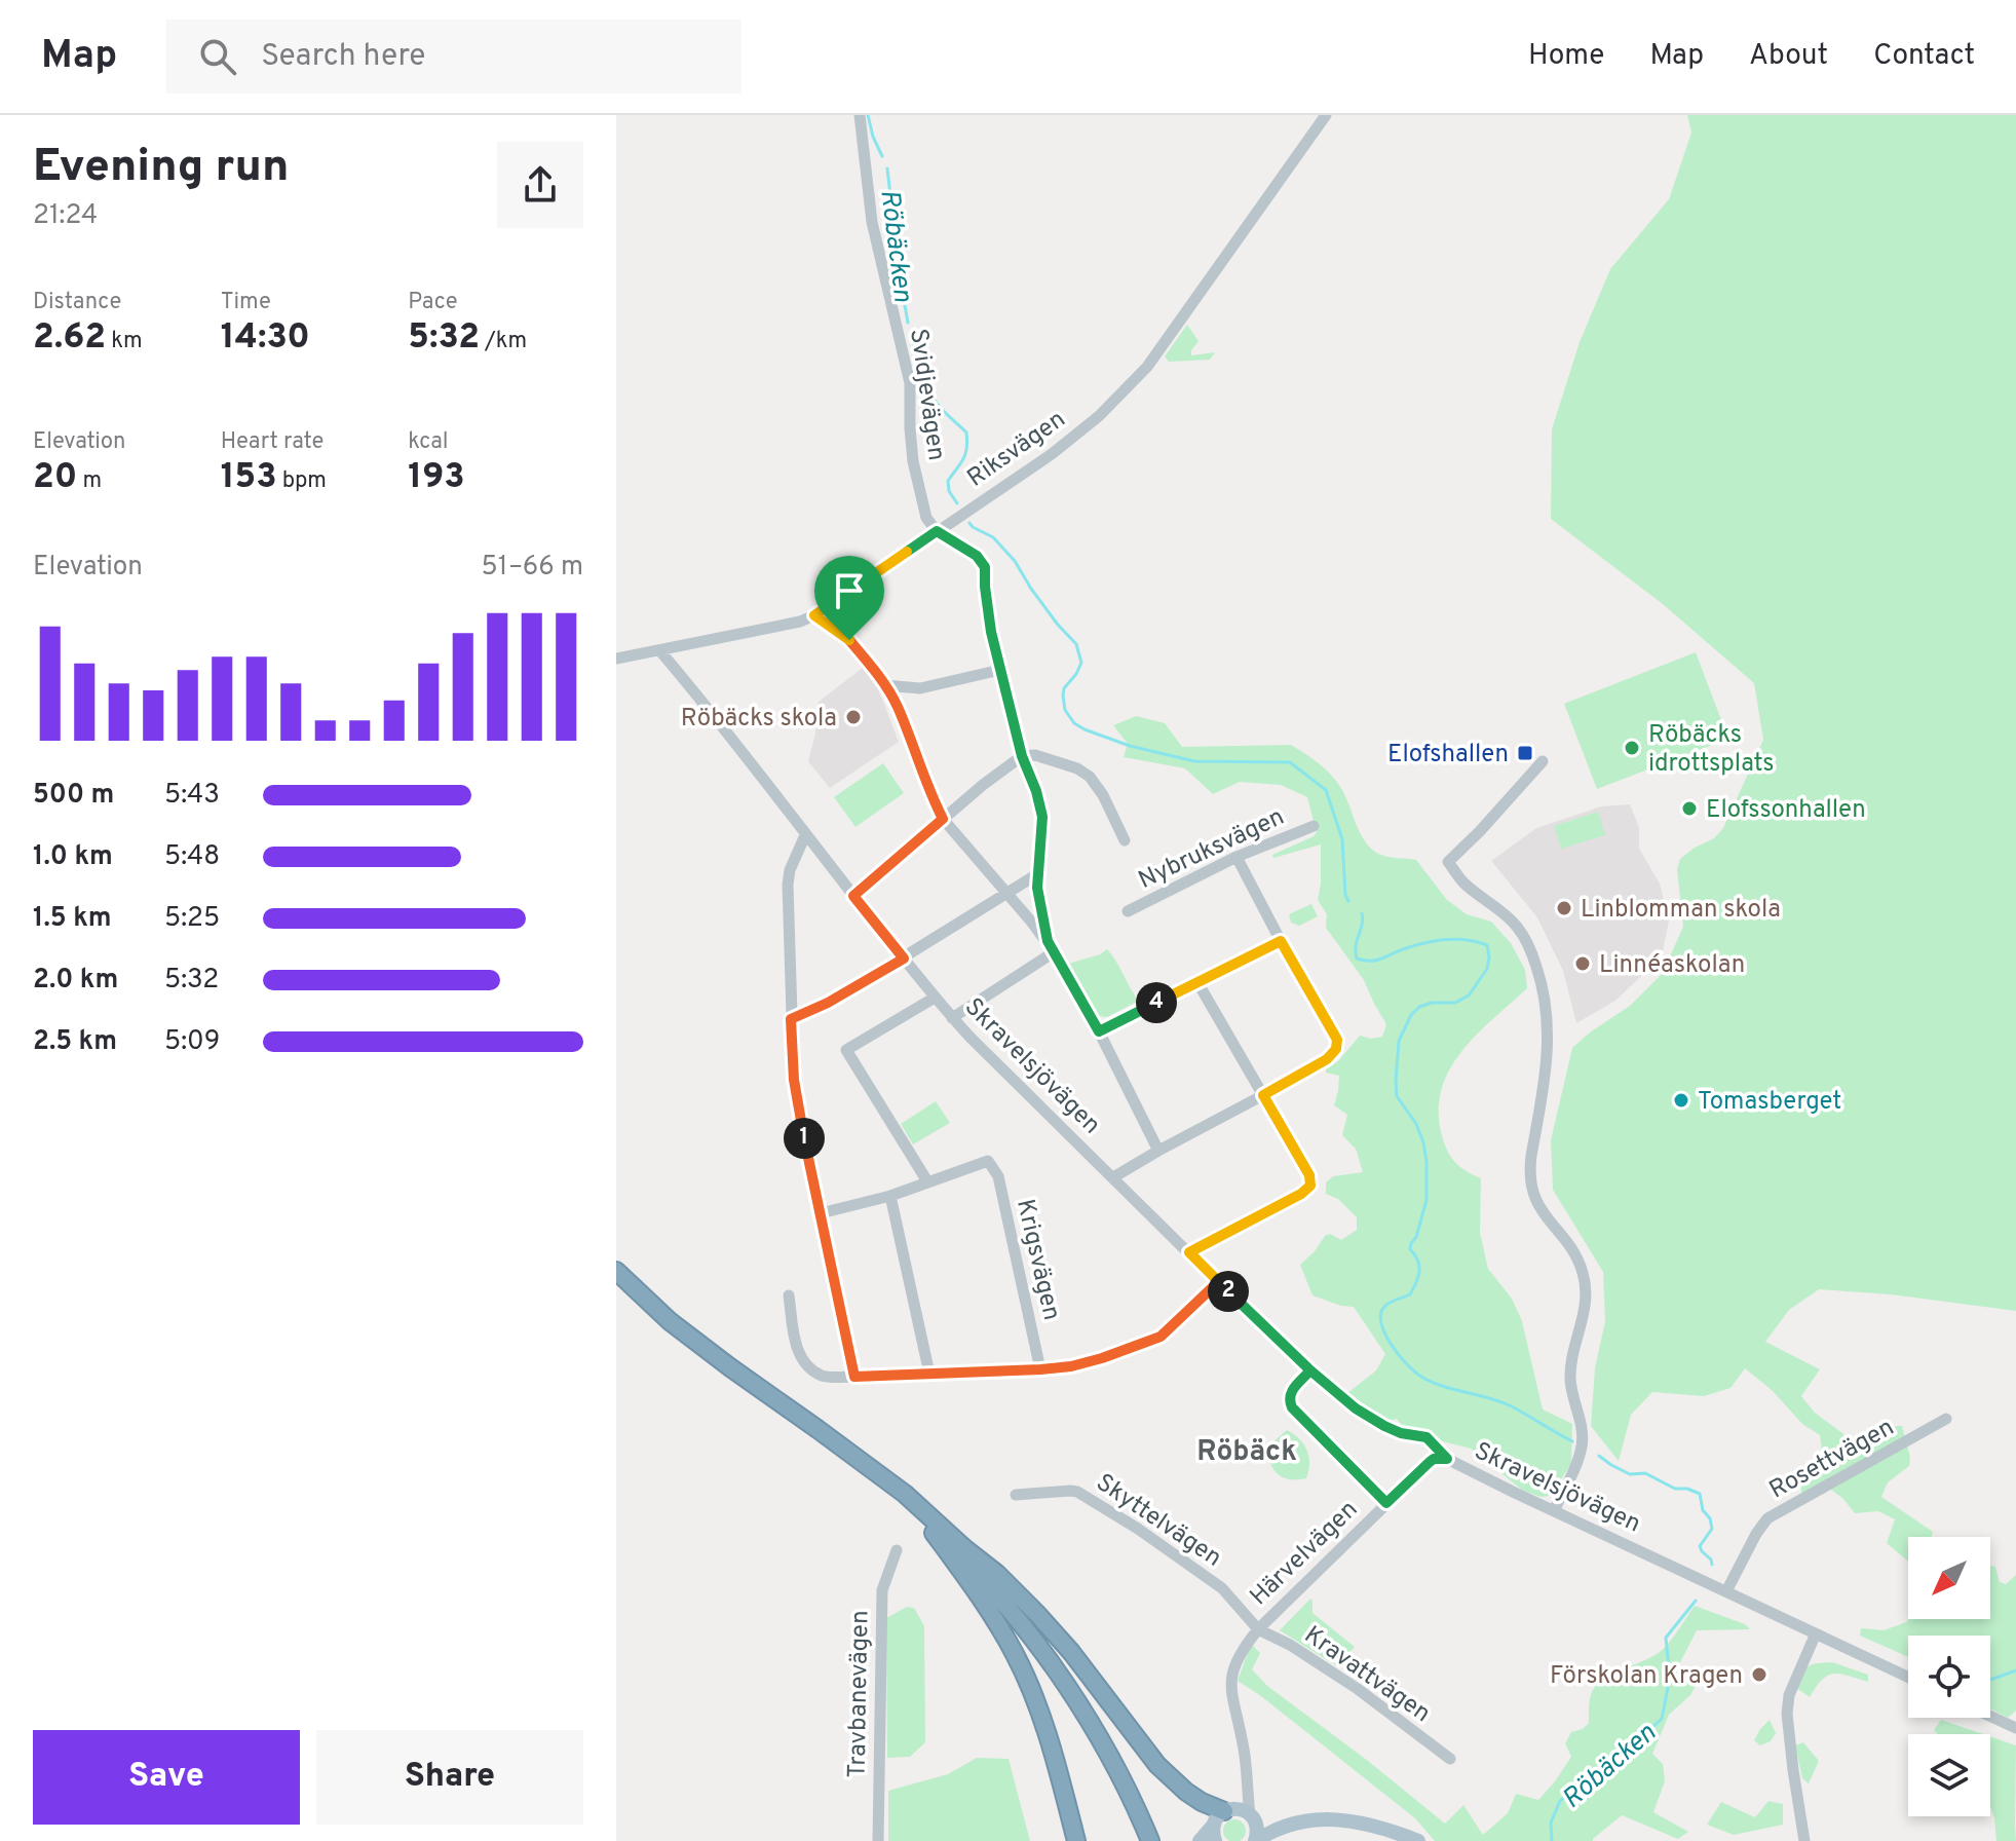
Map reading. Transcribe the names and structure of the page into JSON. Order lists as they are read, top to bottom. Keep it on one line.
{"streets":{"street":["Svidjevägen","Riksvägen","Nybruksvägen","Skravelsjövägen","Krigsvägen","Rosettvägen","Skyttelvägen","Härvelvägen","Kravattvägen","Travbanevägen"]},"crossings":[["Svidjevägen","Riksvägen"],["Riksvägen","Skravelsjövägen"],["Skravelsjövägen","Rosettvägen"],["Skravelsjövägen","Härvelvägen"],["Skyttelvägen","Härvelvägen"],["Skyttelvägen","Kravattvägen"],["Härvelvägen","Kravattvägen"]],"districts":["Röbäck"],"water":["Röbäcken"],"places":{"other":["Röbäcks skola","Röbäcks idrottsplats","Elofssonhallen","Linblomman skola","Linnéaskolan","Tomasberget","Förskolan Kragen"],"transit":["Elofshallen"]},"north":"bottom left","page":{"header":"Map","search":"Search here","nav":["Home","Map","About","Contact"],"heading":["Evening run","21:24"],"stats":[["Distance","2.62 km"],["Time","14:30"],["Pace","5:32 /km"],["Elevation","20 m"],["Heart rate","153 bpm"],["kcal","193"]],"chart":["Elevation","51–66 m"],"list":[{"name":"500 m","note":"5:43"},{"name":"1.0 km","note":"5:48"},{"name":"1.5 km","note":"5:25"},{"name":"2.0 km","note":"5:32"},{"name":"2.5 km","note":"5:09"}],"pins":["4","1","2"],"buttons":["Save","Share"]}}
